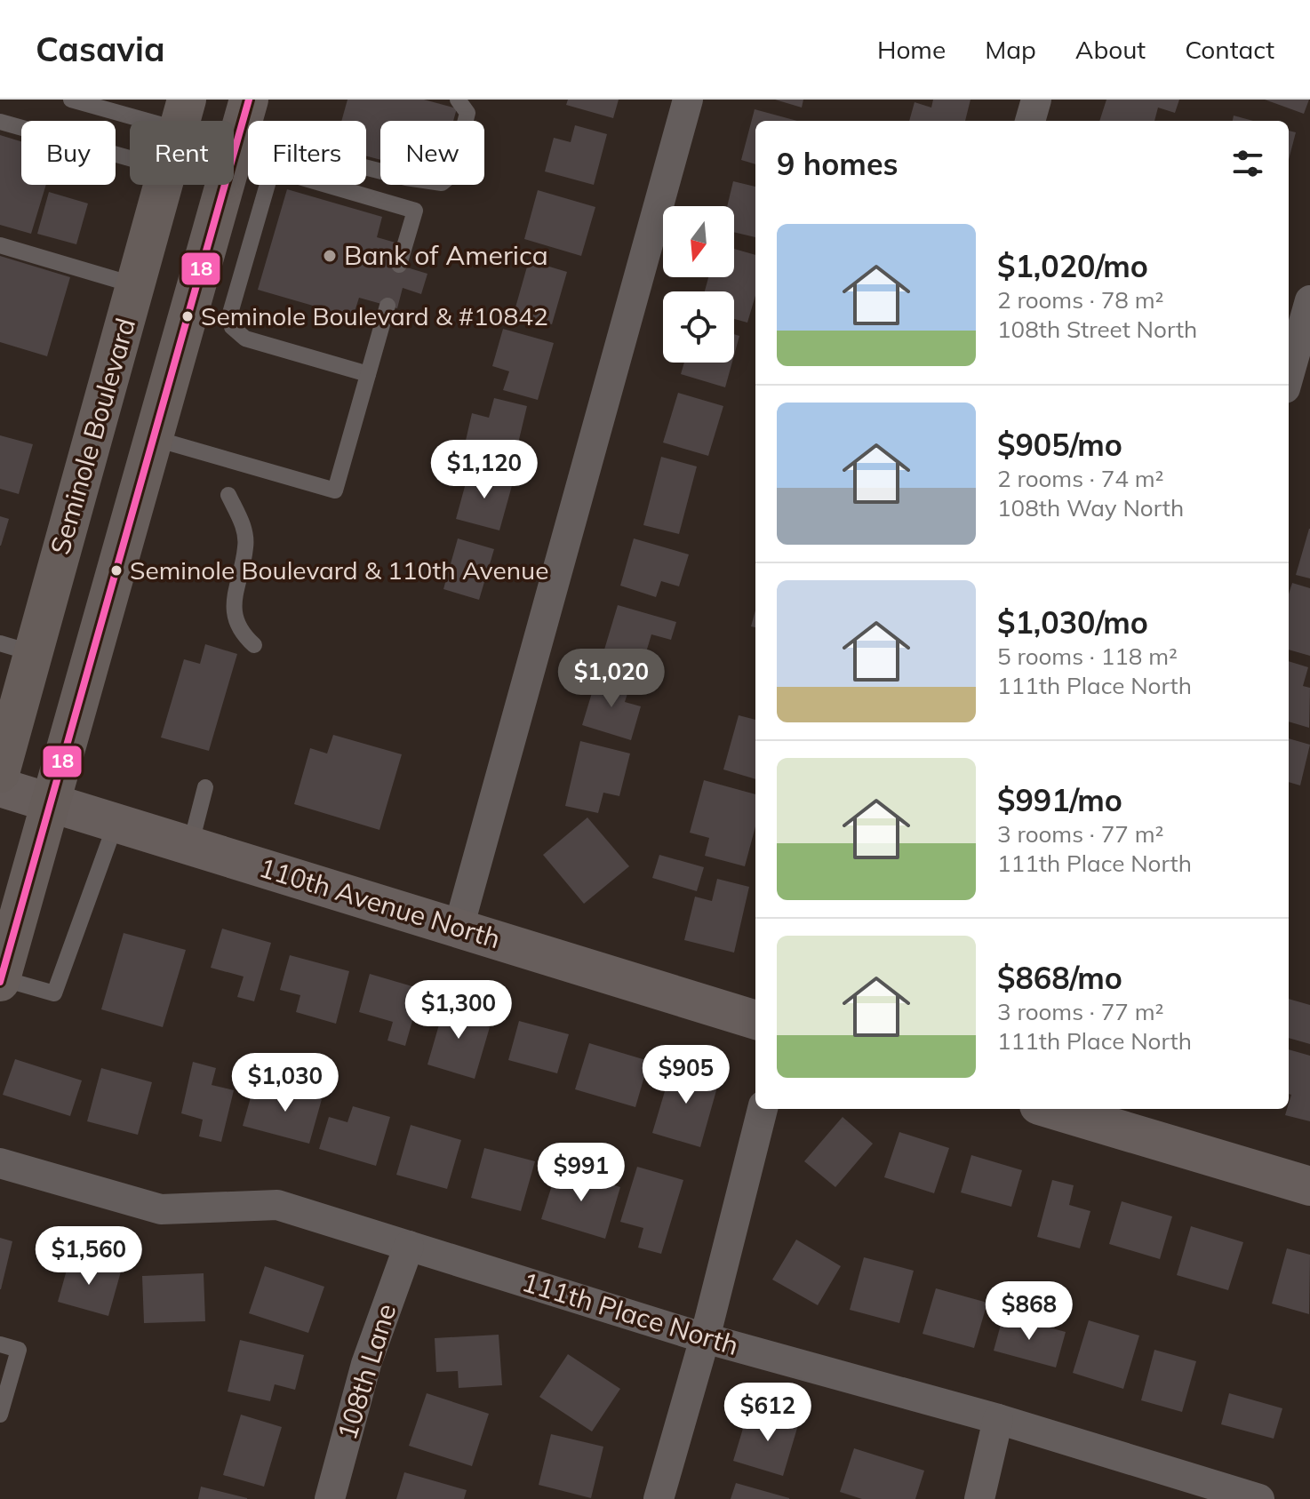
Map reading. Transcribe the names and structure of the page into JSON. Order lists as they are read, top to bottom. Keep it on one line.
{"streets":{"main road":["Seminole Boulevard"],"street":["110th Avenue North","111th Place North","108th Lane"]},"crossings":[["111th Place North","108th Lane"]],"places":["Bank of America","Seminole Boulevard & #10842","Seminole Boulevard & 110th Avenue"],"lines":["transit line 18"],"north":"bottom","page":{"header":"Casavia","nav":["Home","Map","About","Contact"],"chip":["Buy","Rent","Filters","New"],"heading":"9 homes","list":[{"name":"$1,020/mo","note":"2 rooms · 78 m² · 108th Street North"},{"name":"$905/mo","note":"2 rooms · 74 m² · 108th Way North"},{"name":"$1,030/mo","note":"5 rooms · 118 m² · 111th Place North"},{"name":"$991/mo","note":"3 rooms · 77 m² · 111th Place North"},{"name":"$868/mo","note":"3 rooms · 77 m² · 111th Place North"}],"price":["$1,120","$1,020","$1,300","$905","$1,030","$991","$1,560","$868","$612"]}}
